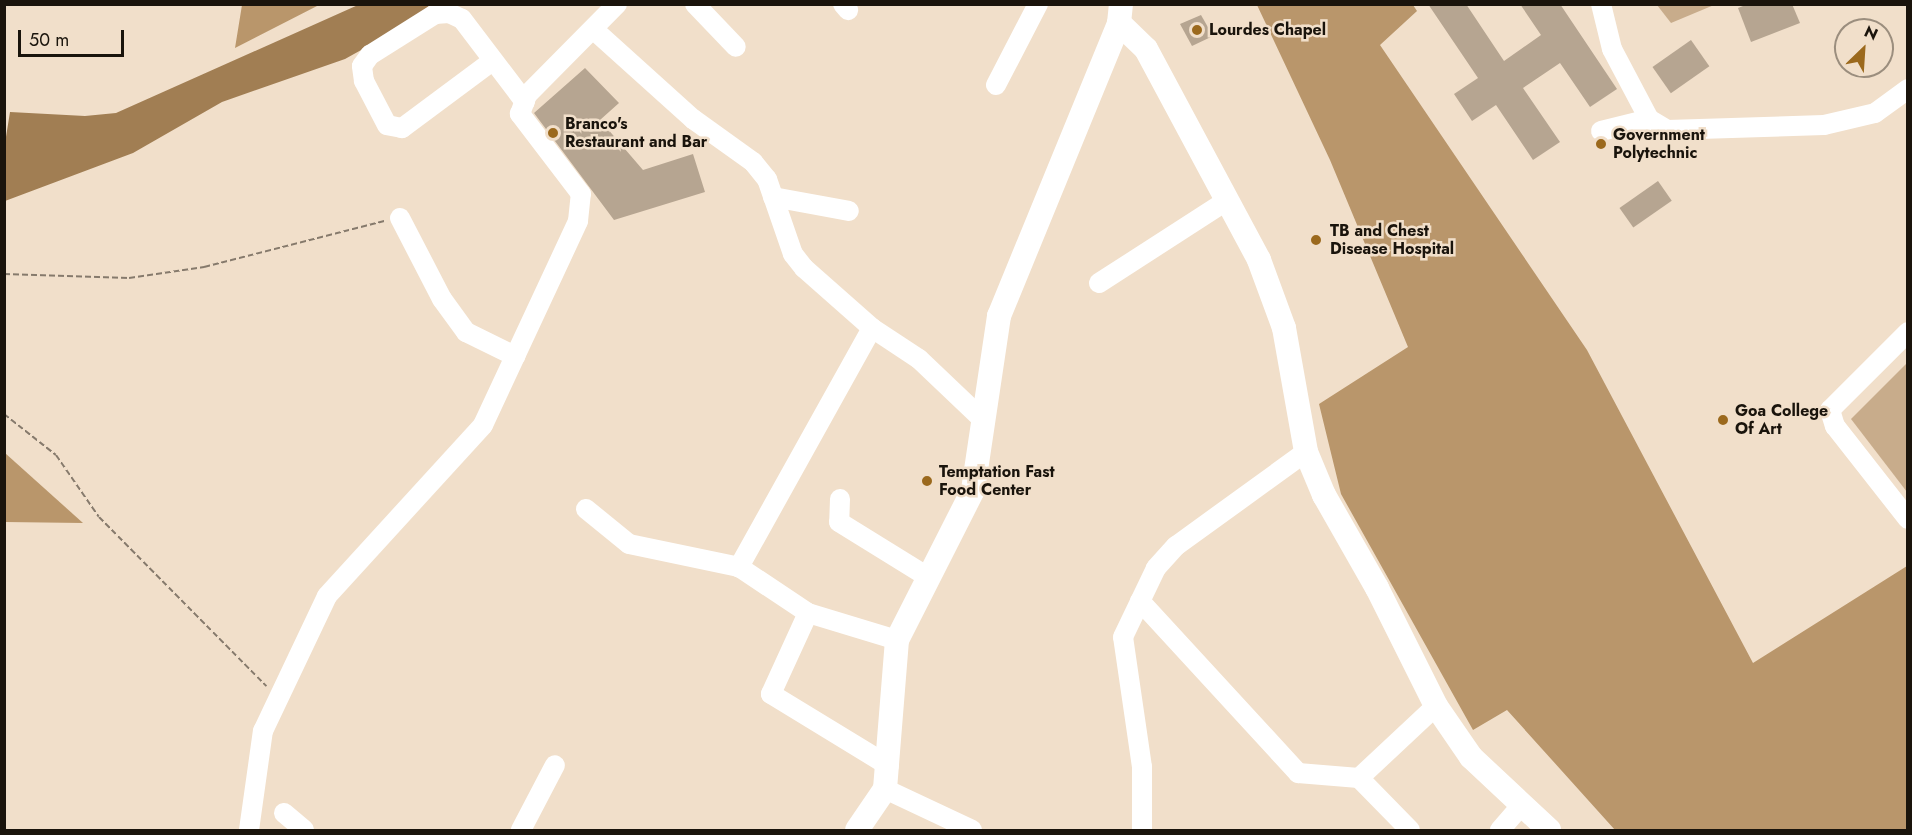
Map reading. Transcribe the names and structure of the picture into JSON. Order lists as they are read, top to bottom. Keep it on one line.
{"places":["Lourdes Chapel","Branco's Restaurant and Bar","Government Polytechnic","TB and Chest Disease Hospital","Goa College Of Art","Temptation Fast Food Center"],"scale_bar":"50 m","north":"top right"}
